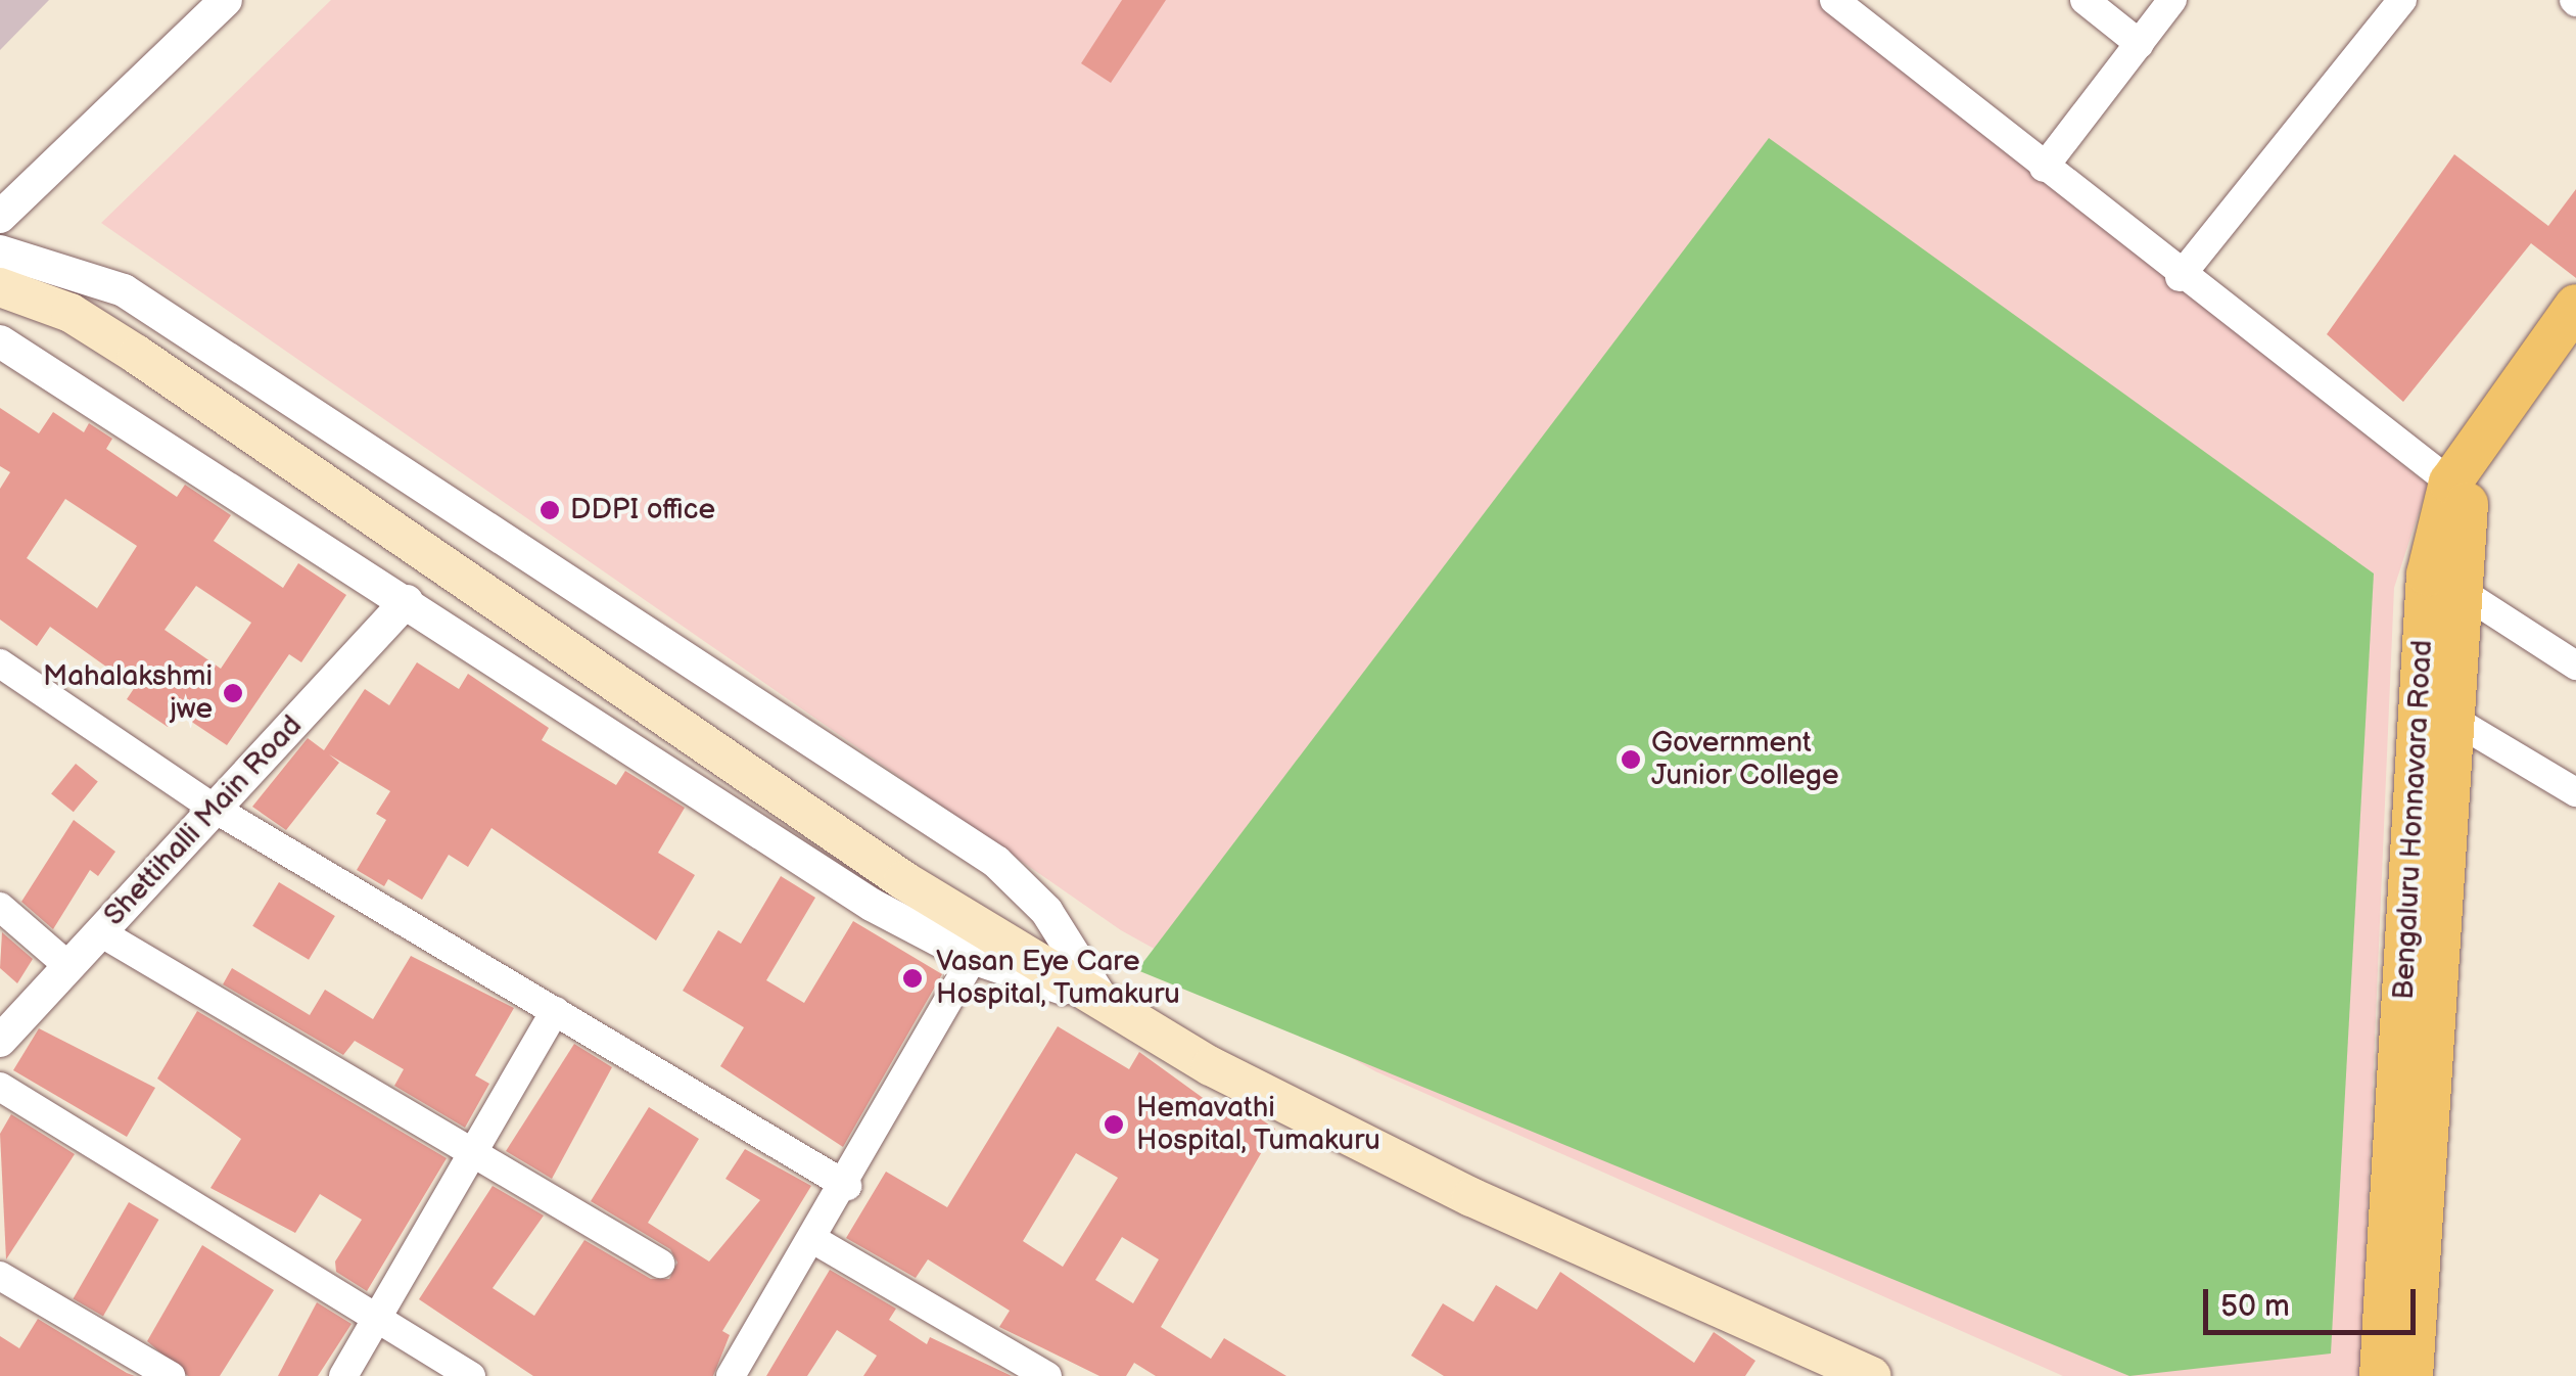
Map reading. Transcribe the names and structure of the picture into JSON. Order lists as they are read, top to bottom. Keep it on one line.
{"streets":{"main road":["Bengaluru Honnavara Road"],"street":["Shettihalli Main Road"]},"places":["DDPI office","Mahalakshmi jwe","Government Junior College","Vasan Eye Care Hospital, Tumakuru","Hemavathi Hospital, Tumakuru"],"scale_bar":"50 m"}
